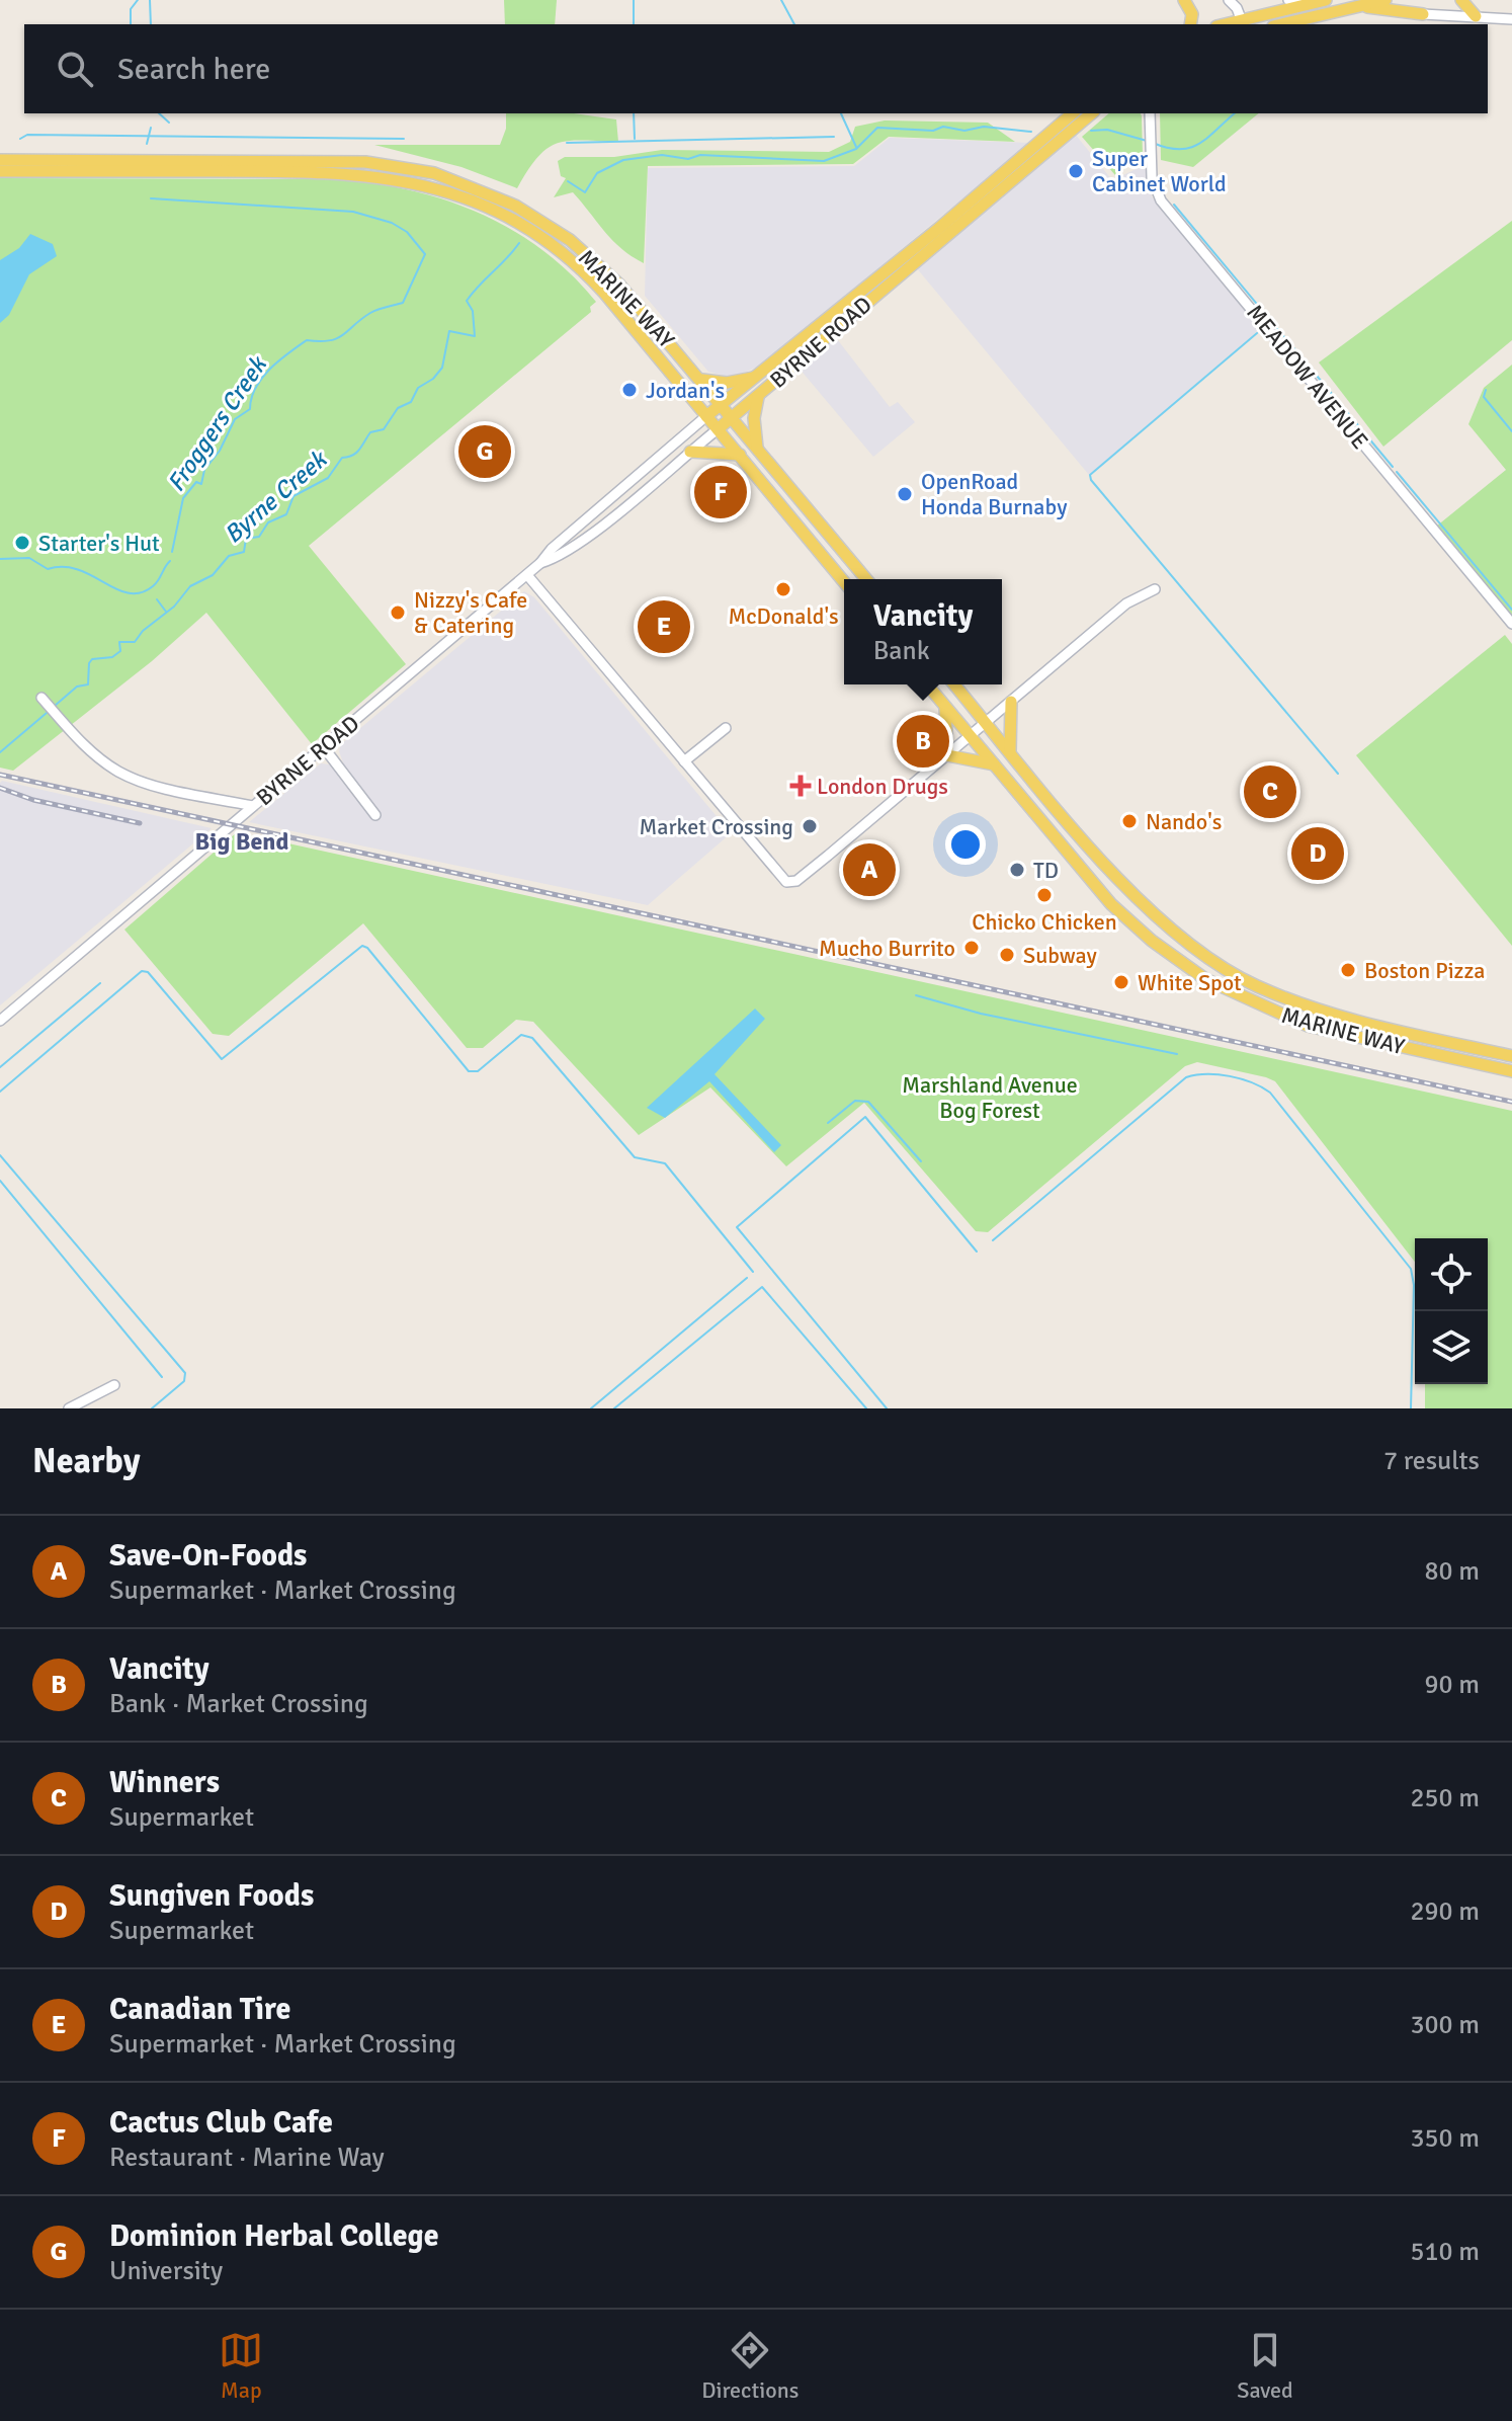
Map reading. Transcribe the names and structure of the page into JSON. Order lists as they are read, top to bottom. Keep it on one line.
{"streets":{"main road":["MARINE WAY","BYRNE ROAD"],"street":["MEADOW AVENUE"]},"crossings":[["MARINE WAY","BYRNE ROAD"]],"districts":["Big Bend"],"water":["Froggers Creek","Byrne Creek"],"parks":["Marshland Avenue Bog Forest"],"places":{"other":["Super Cabinet World","Jordan's","OpenRoad Honda Burnaby","Starter's Hut","McDonald's","Nizzy's Cafe & Catering","Nando's","Market Crossing","TD","Chicko Chicken","Mucho Burrito","Subway","Boston Pizza","White Spot"],"health":["London Drugs"]},"page":{"search":"Search here","pins":["G","F","E","B","C","D","A"],"popup":["Vancity","Bank"],"heading":["Nearby","7 results"],"list":[{"mark":"A","name":"Save-On-Foods","note":"Supermarket · Market Crossing","value":"80 m"},{"mark":"B","name":"Vancity","note":"Bank · Market Crossing","value":"90 m"},{"mark":"C","name":"Winners","note":"Supermarket","value":"250 m"},{"mark":"D","name":"Sungiven Foods","note":"Supermarket","value":"290 m"},{"mark":"E","name":"Canadian Tire","note":"Supermarket · Market Crossing","value":"300 m"},{"mark":"F","name":"Cactus Club Cafe","note":"Restaurant · Marine Way","value":"350 m"},{"mark":"G","name":"Dominion Herbal College","note":"University","value":"510 m"}],"nav":["Map","Directions","Saved"]}}
